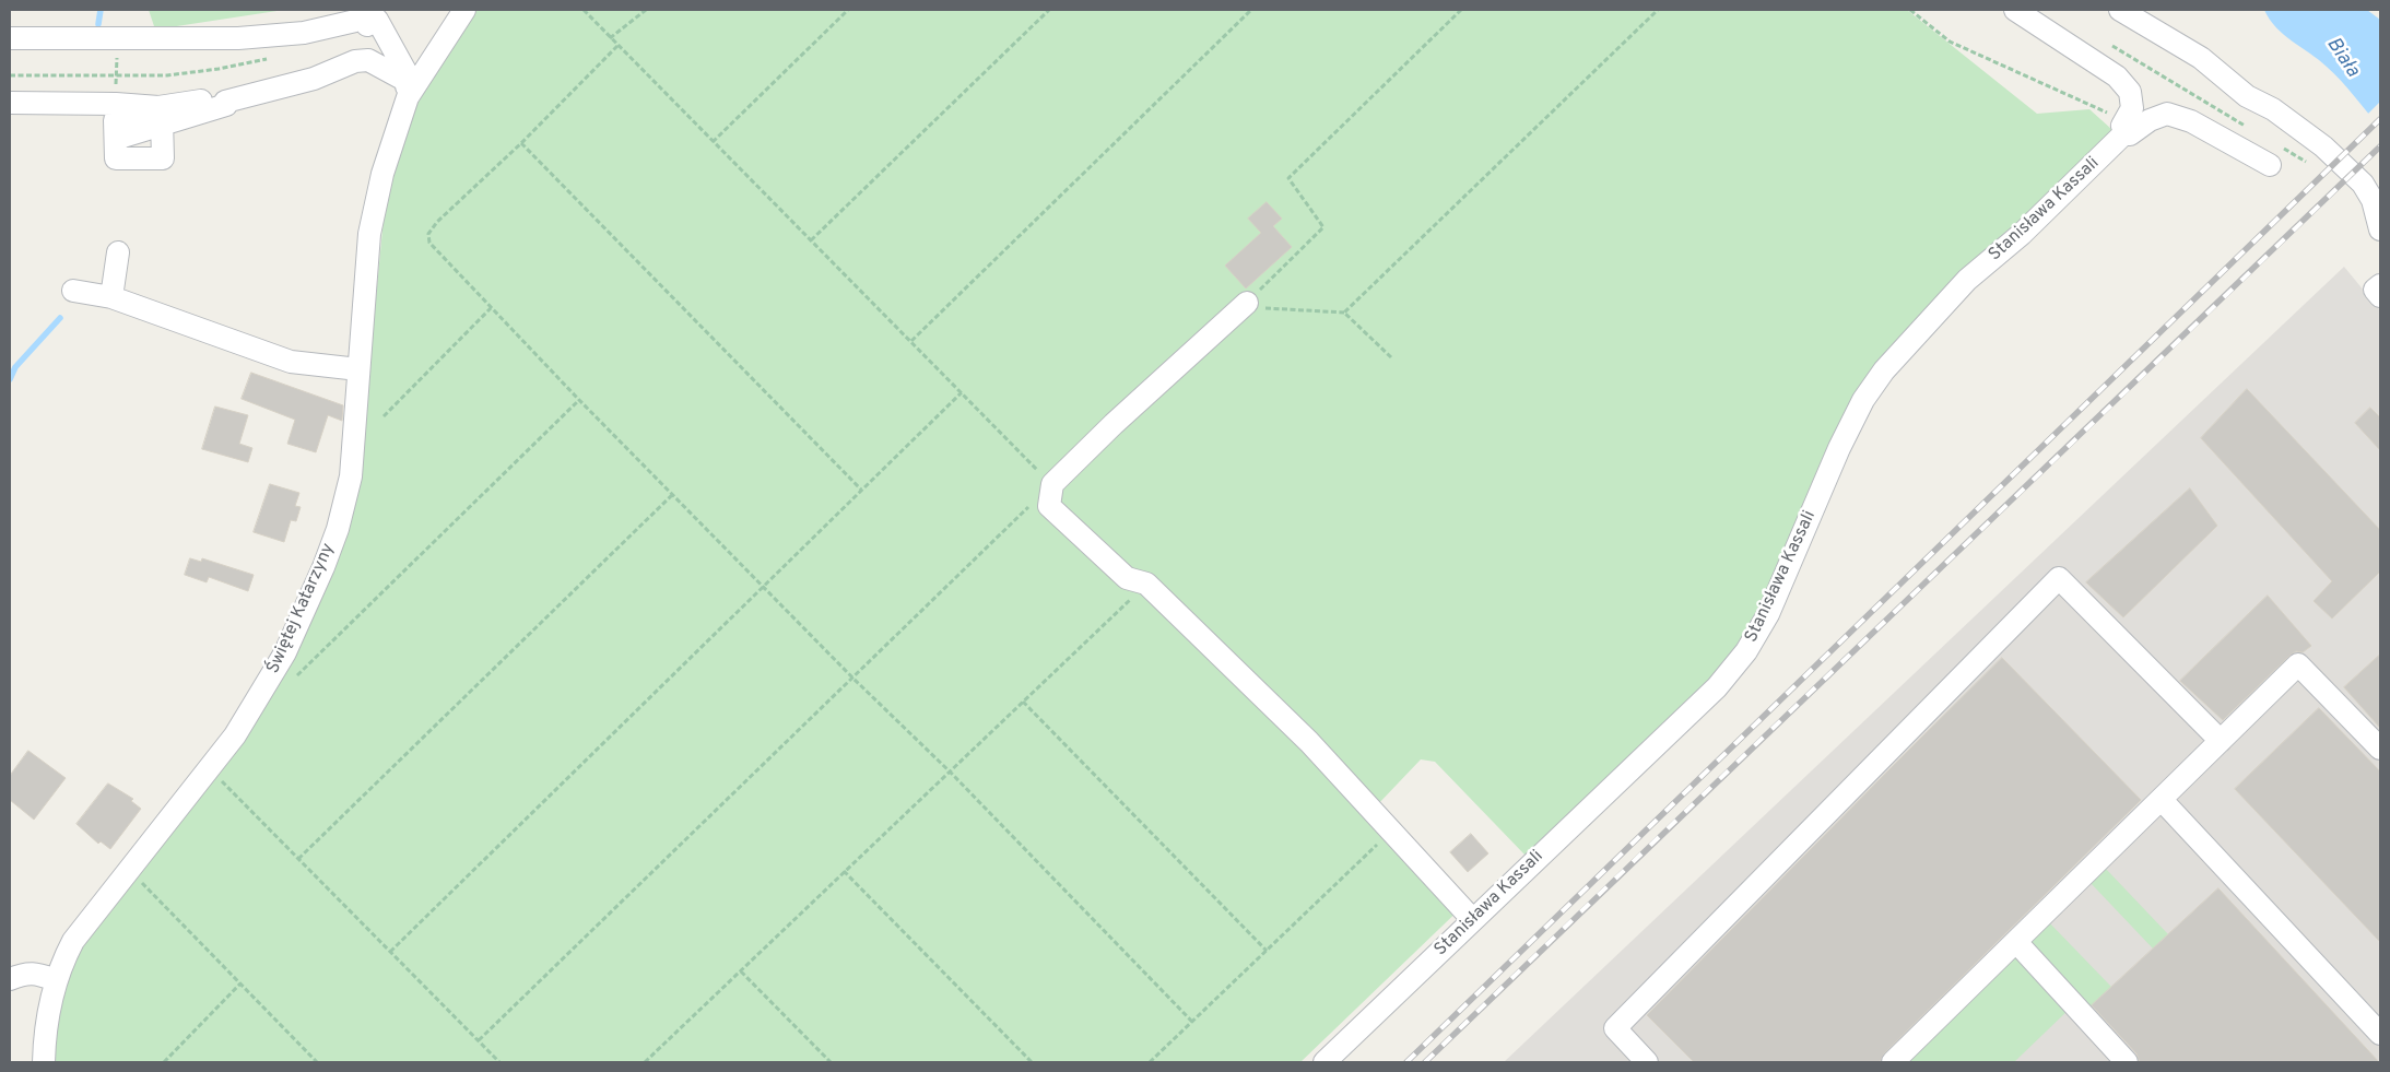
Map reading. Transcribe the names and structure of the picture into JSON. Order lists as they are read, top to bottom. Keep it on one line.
{"streets":{"street":["Stanisława Kassali","Świętej Katarzyny"]},"water":["Biała"]}
